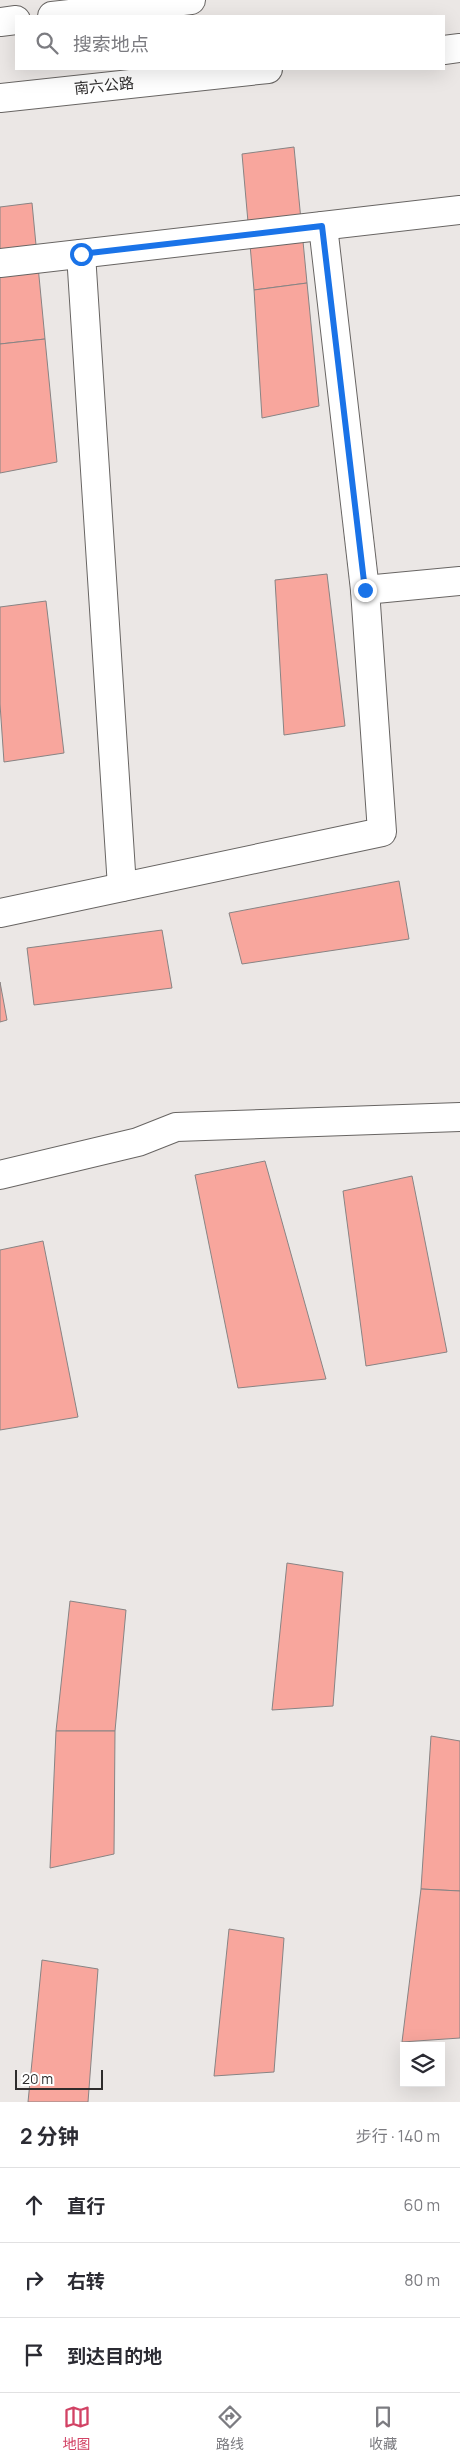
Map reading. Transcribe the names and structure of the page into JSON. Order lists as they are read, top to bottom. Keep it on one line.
{"streets":{"main road":["南六公路"]},"scale_bar":"20 m","page":{"search":"搜索地点","scale":"20 m","heading":["2 分钟","步行 · 140 m"],"list":[["直行","60 m"],["右转","80 m"],"到达目的地"],"nav":["地图","路线","收藏"]}}
